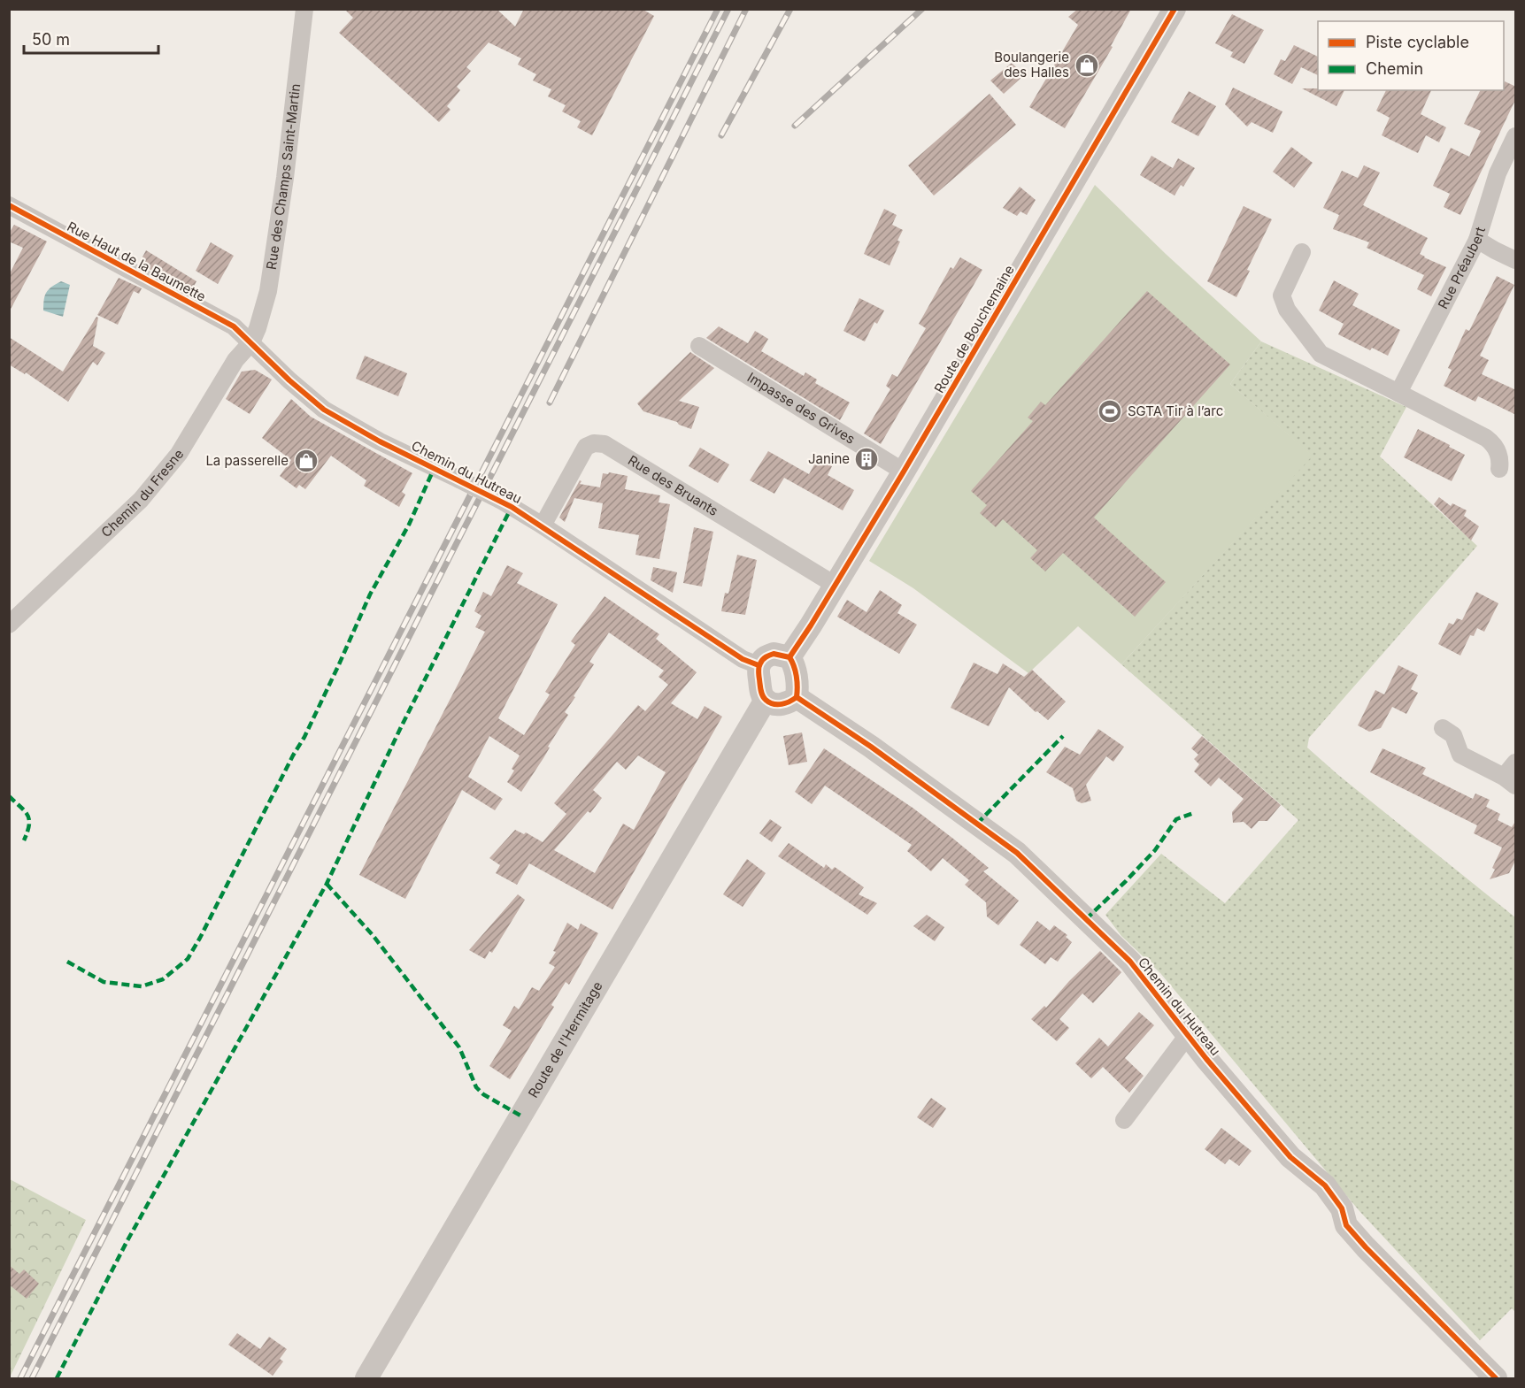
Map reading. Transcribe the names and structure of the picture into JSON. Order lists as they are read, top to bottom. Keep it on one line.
{"streets":{"street":["Rue des Champs Saint-Martin","Rue Haut de la Baumette","Rue Préaubert","Route de Bouchemaine","Impasse des Grives","Chemin du Hutreau","Rue des Bruants","Chemin du Fresne","Route de l'Hermitage"]},"crossings":[["Rue des Champs Saint-Martin","Rue Haut de la Baumette"],["Rue des Champs Saint-Martin","Chemin du Hutreau"],["Rue des Champs Saint-Martin","Chemin du Fresne"],["Rue Haut de la Baumette","Chemin du Hutreau"],["Rue Haut de la Baumette","Chemin du Fresne"],["Route de Bouchemaine","Impasse des Grives"],["Route de Bouchemaine","Chemin du Hutreau"],["Route de Bouchemaine","Rue des Bruants"],["Route de Bouchemaine","Route de l'Hermitage"],["Chemin du Hutreau","Rue des Bruants"],["Chemin du Hutreau","Chemin du Fresne"],["Chemin du Hutreau","Route de l'Hermitage"]],"places":{"shop":["Boulangerie des Halles","La passerelle"],"sports":["SGTA Tir à l’arc"],"building":["Janine"]},"legend":["Piste cyclable","Chemin"],"scale_bar":"50 m"}
